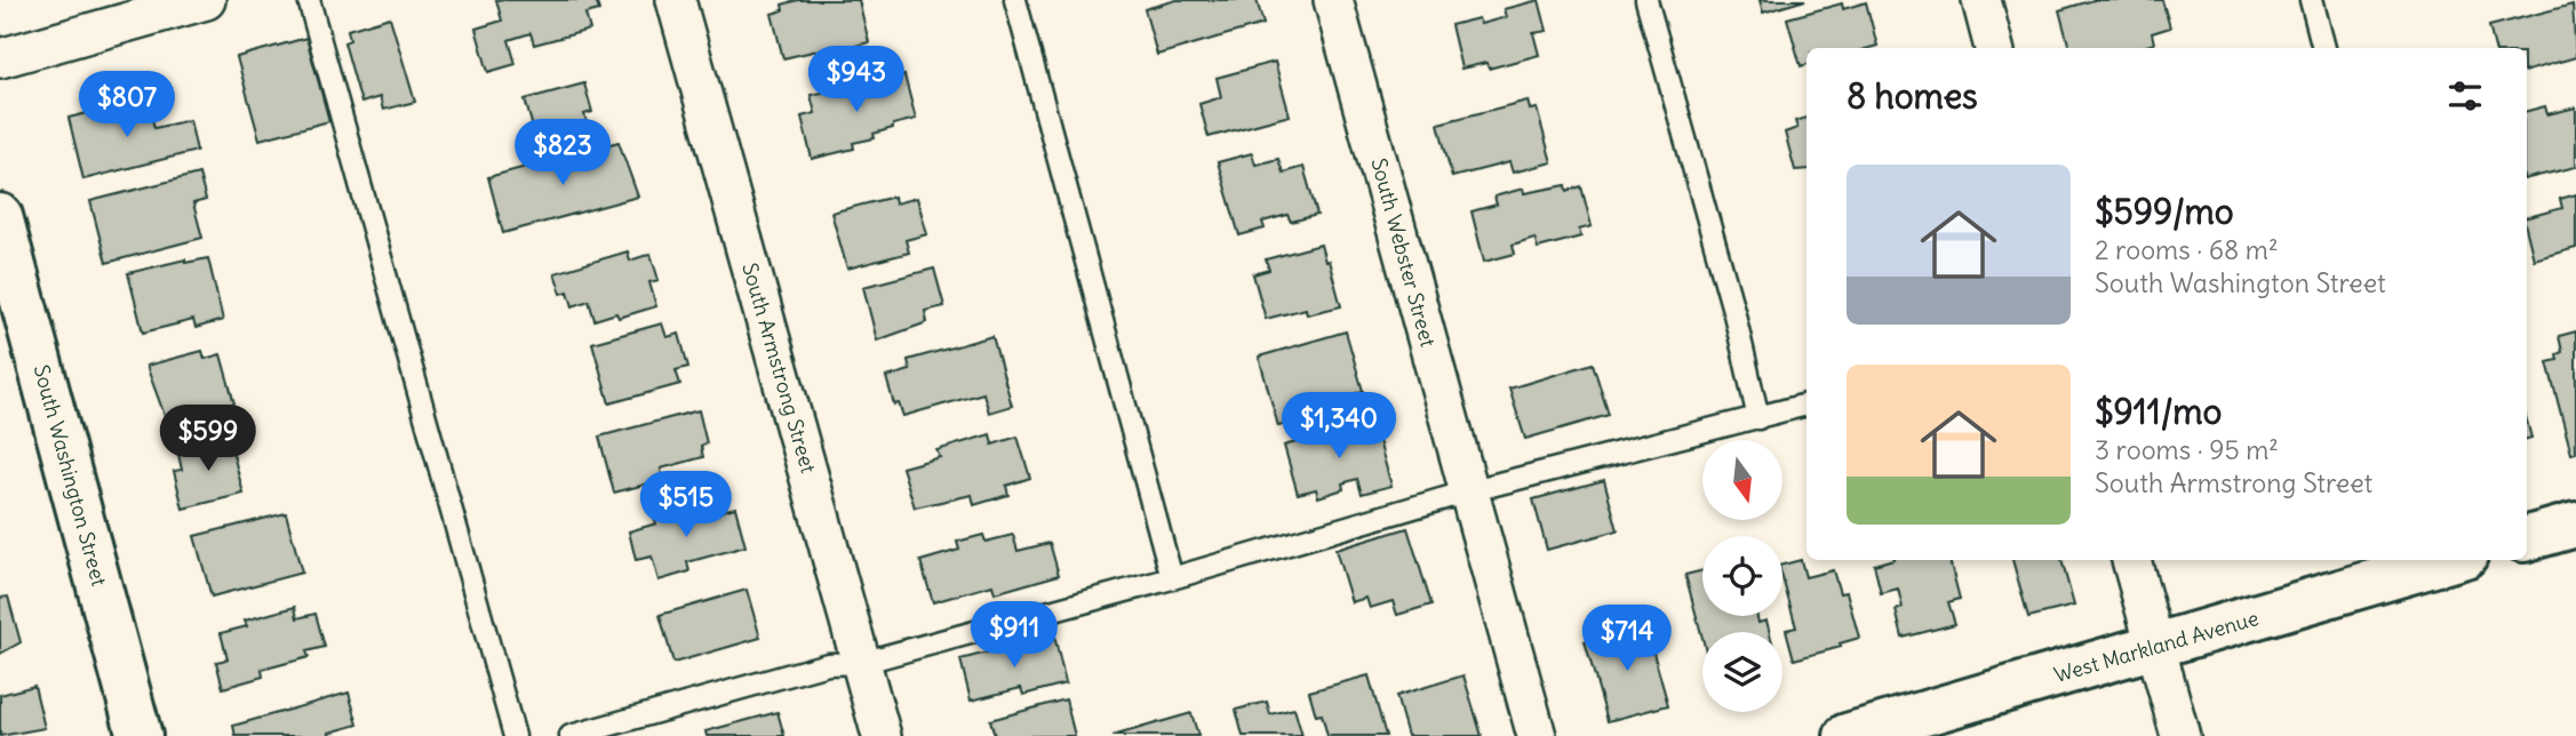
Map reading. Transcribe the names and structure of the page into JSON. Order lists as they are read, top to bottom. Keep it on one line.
{"streets":{"main road":["South Washington Street","West Markland Avenue"],"street":["South Webster Street","South Armstrong Street"]},"north":"bottom","page":{"price":["$943","$807","$823","$1,340","$599","$515","$911","$714"],"heading":"8 homes","list":[{"name":"$599/mo","note":"2 rooms · 68 m² · South Washington Street"},{"name":"$911/mo","note":"3 rooms · 95 m² · South Armstrong Street"}]}}
